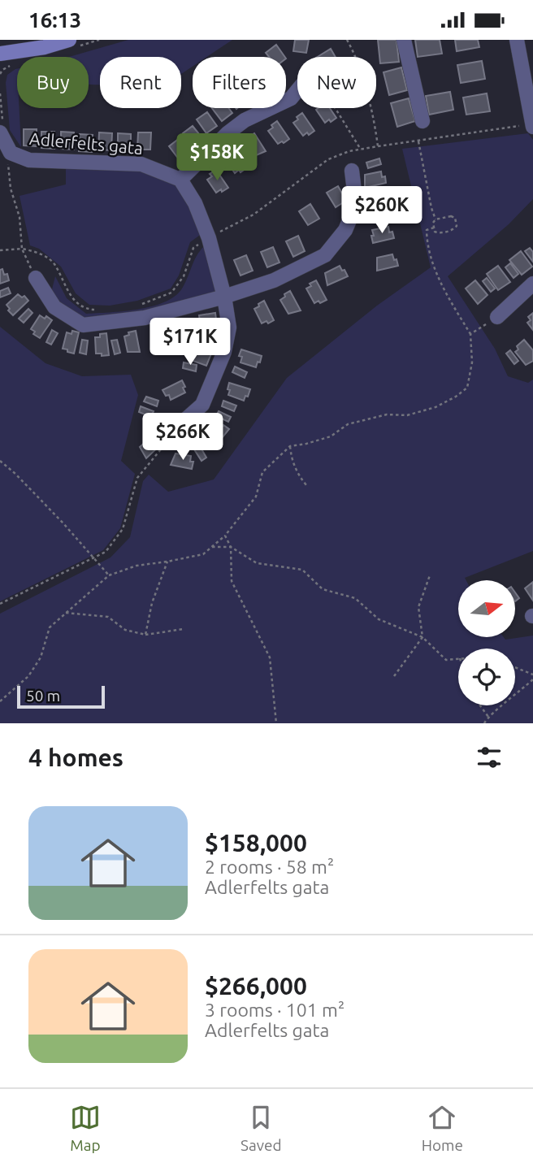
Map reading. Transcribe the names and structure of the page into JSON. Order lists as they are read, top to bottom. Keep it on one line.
{"streets":{"street":["Adlerfelts gata"]},"scale_bar":"50 m","north":"right","page":{"status":"16:13","chip":["Buy","Rent","Filters","New"],"price":["$158K","$260K","$171K","$266K"],"scale":"50 m","heading":"4 homes","list":[{"name":"$158,000","note":"2 rooms · 58 m² · Adlerfelts gata"},{"name":"$266,000","note":"3 rooms · 101 m² · Adlerfelts gata"}],"tabs":["Map","Saved","Home"]}}
